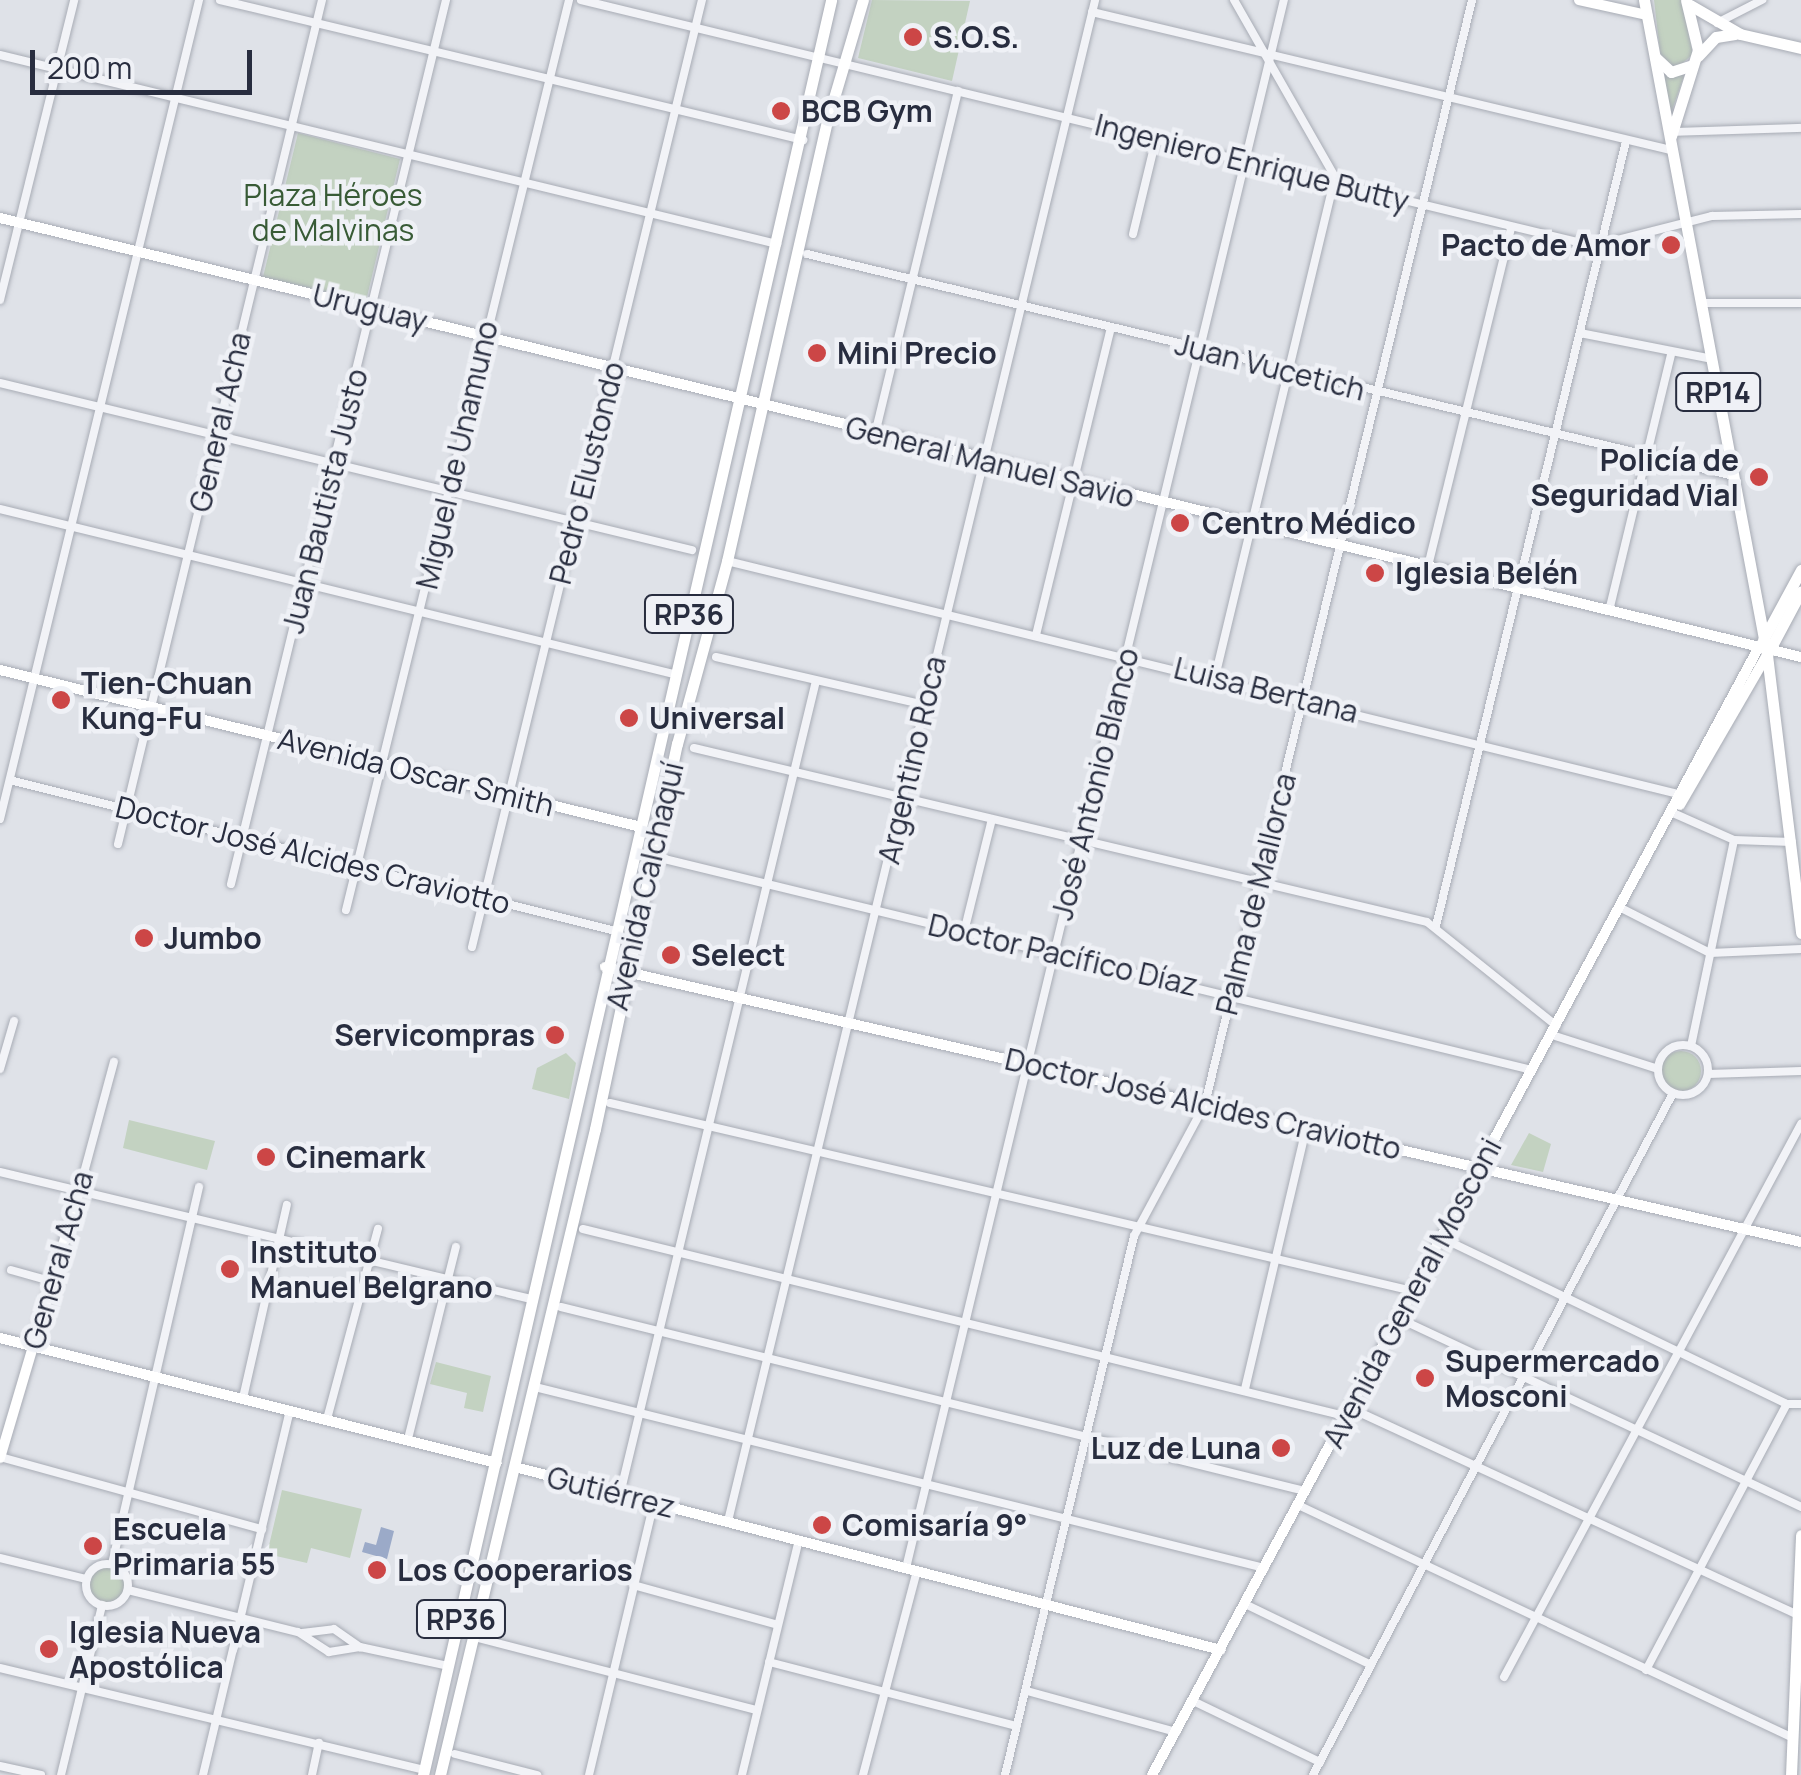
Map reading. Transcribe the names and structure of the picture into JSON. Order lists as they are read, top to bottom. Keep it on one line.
{"streets":{"main road":["Uruguay","RP14","General Acha","General Manuel Savio","RP36","Avenida Oscar Smith","Doctor José Alcides Craviotto","Avenida Calchaquí","Avenida General Mosconi","Gutiérrez"],"street":["Ingeniero Enrique Butty","Juan Vucetich","Miguel de Unamuno","Pedro Elustondo","Juan Bautista Justo","Luisa Bertana","Argentino Roca","José Antonio Blanco","Palma de Mallorca","Doctor Pacífico Díaz"]},"crossings":[["Ingeniero Enrique Butty","Pedro Elustondo"],["Ingeniero Enrique Butty","Argentino Roca"],["Ingeniero Enrique Butty","José Antonio Blanco"],["Ingeniero Enrique Butty","Avenida Calchaquí"],["Ingeniero Enrique Butty","Palma de Mallorca"],["Uruguay","General Acha"],["Uruguay","Miguel de Unamuno"],["Uruguay","General Manuel Savio"],["Uruguay","Pedro Elustondo"],["Uruguay","Juan Bautista Justo"],["Uruguay","Avenida Calchaquí"],["Juan Vucetich","RP14"],["Juan Vucetich","Argentino Roca"],["Juan Vucetich","José Antonio Blanco"],["Juan Vucetich","Palma de Mallorca"],["RP14","General Manuel Savio"],["RP14","Avenida General Mosconi"],["General Acha","Avenida Oscar Smith"],["General Acha","Doctor José Alcides Craviotto"],["General Acha","Gutiérrez"],["Miguel de Unamuno","Avenida Oscar Smith"],["Miguel de Unamuno","Doctor José Alcides Craviotto"],["General Manuel Savio","Argentino Roca"],["General Manuel Savio","José Antonio Blanco"],["General Manuel Savio","Avenida Calchaquí"],["General Manuel Savio","Palma de Mallorca"],["General Manuel Savio","Avenida General Mosconi"],["Pedro Elustondo","Avenida Oscar Smith"],["Pedro Elustondo","Doctor José Alcides Craviotto"],["Juan Bautista Justo","Avenida Oscar Smith"],["Juan Bautista Justo","Doctor José Alcides Craviotto"],["RP36","Avenida Calchaquí"],["RP36","Gutiérrez"],["Luisa Bertana","Argentino Roca"],["Luisa Bertana","José Antonio Blanco"],["Luisa Bertana","Avenida Calchaquí"],["Luisa Bertana","Palma de Mallorca"],["Luisa Bertana","Avenida General Mosconi"],["Argentino Roca","Doctor José Alcides Craviotto"],["Argentino Roca","Doctor Pacífico Díaz"],["Argentino Roca","Gutiérrez"],["Avenida Oscar Smith","Avenida Calchaquí"],["José Antonio Blanco","Doctor José Alcides Craviotto"],["José Antonio Blanco","Doctor Pacífico Díaz"],["José Antonio Blanco","Gutiérrez"],["Doctor José Alcides Craviotto","Avenida Calchaquí"],["Doctor José Alcides Craviotto","Palma de Mallorca"],["Doctor José Alcides Craviotto","Avenida General Mosconi"],["Avenida Calchaquí","Doctor Pacífico Díaz"],["Avenida Calchaquí","Gutiérrez"],["Palma de Mallorca","Doctor Pacífico Díaz"],["Palma de Mallorca","Gutiérrez"],["Doctor Pacífico Díaz","Avenida General Mosconi"],["Avenida General Mosconi","Gutiérrez"]],"parks":["Plaza Héroes de Malvinas"],"places":["S.O.S.","BCB Gym","Pacto de Amor","Mini Precio","Policía de Seguridad Vial","Centro Médico","Iglesia Belén","Tien-Chuan Kung-Fu","Universal","Jumbo","Select","Servicompras","Cinemark","Instituto Manuel Belgrano","Supermercado Mosconi","Luz de Luna","Comisaría 9°","Escuela Primaria 55","Los Cooperarios","Iglesia Nueva Apostólica"],"scale_bar":"200 m"}
